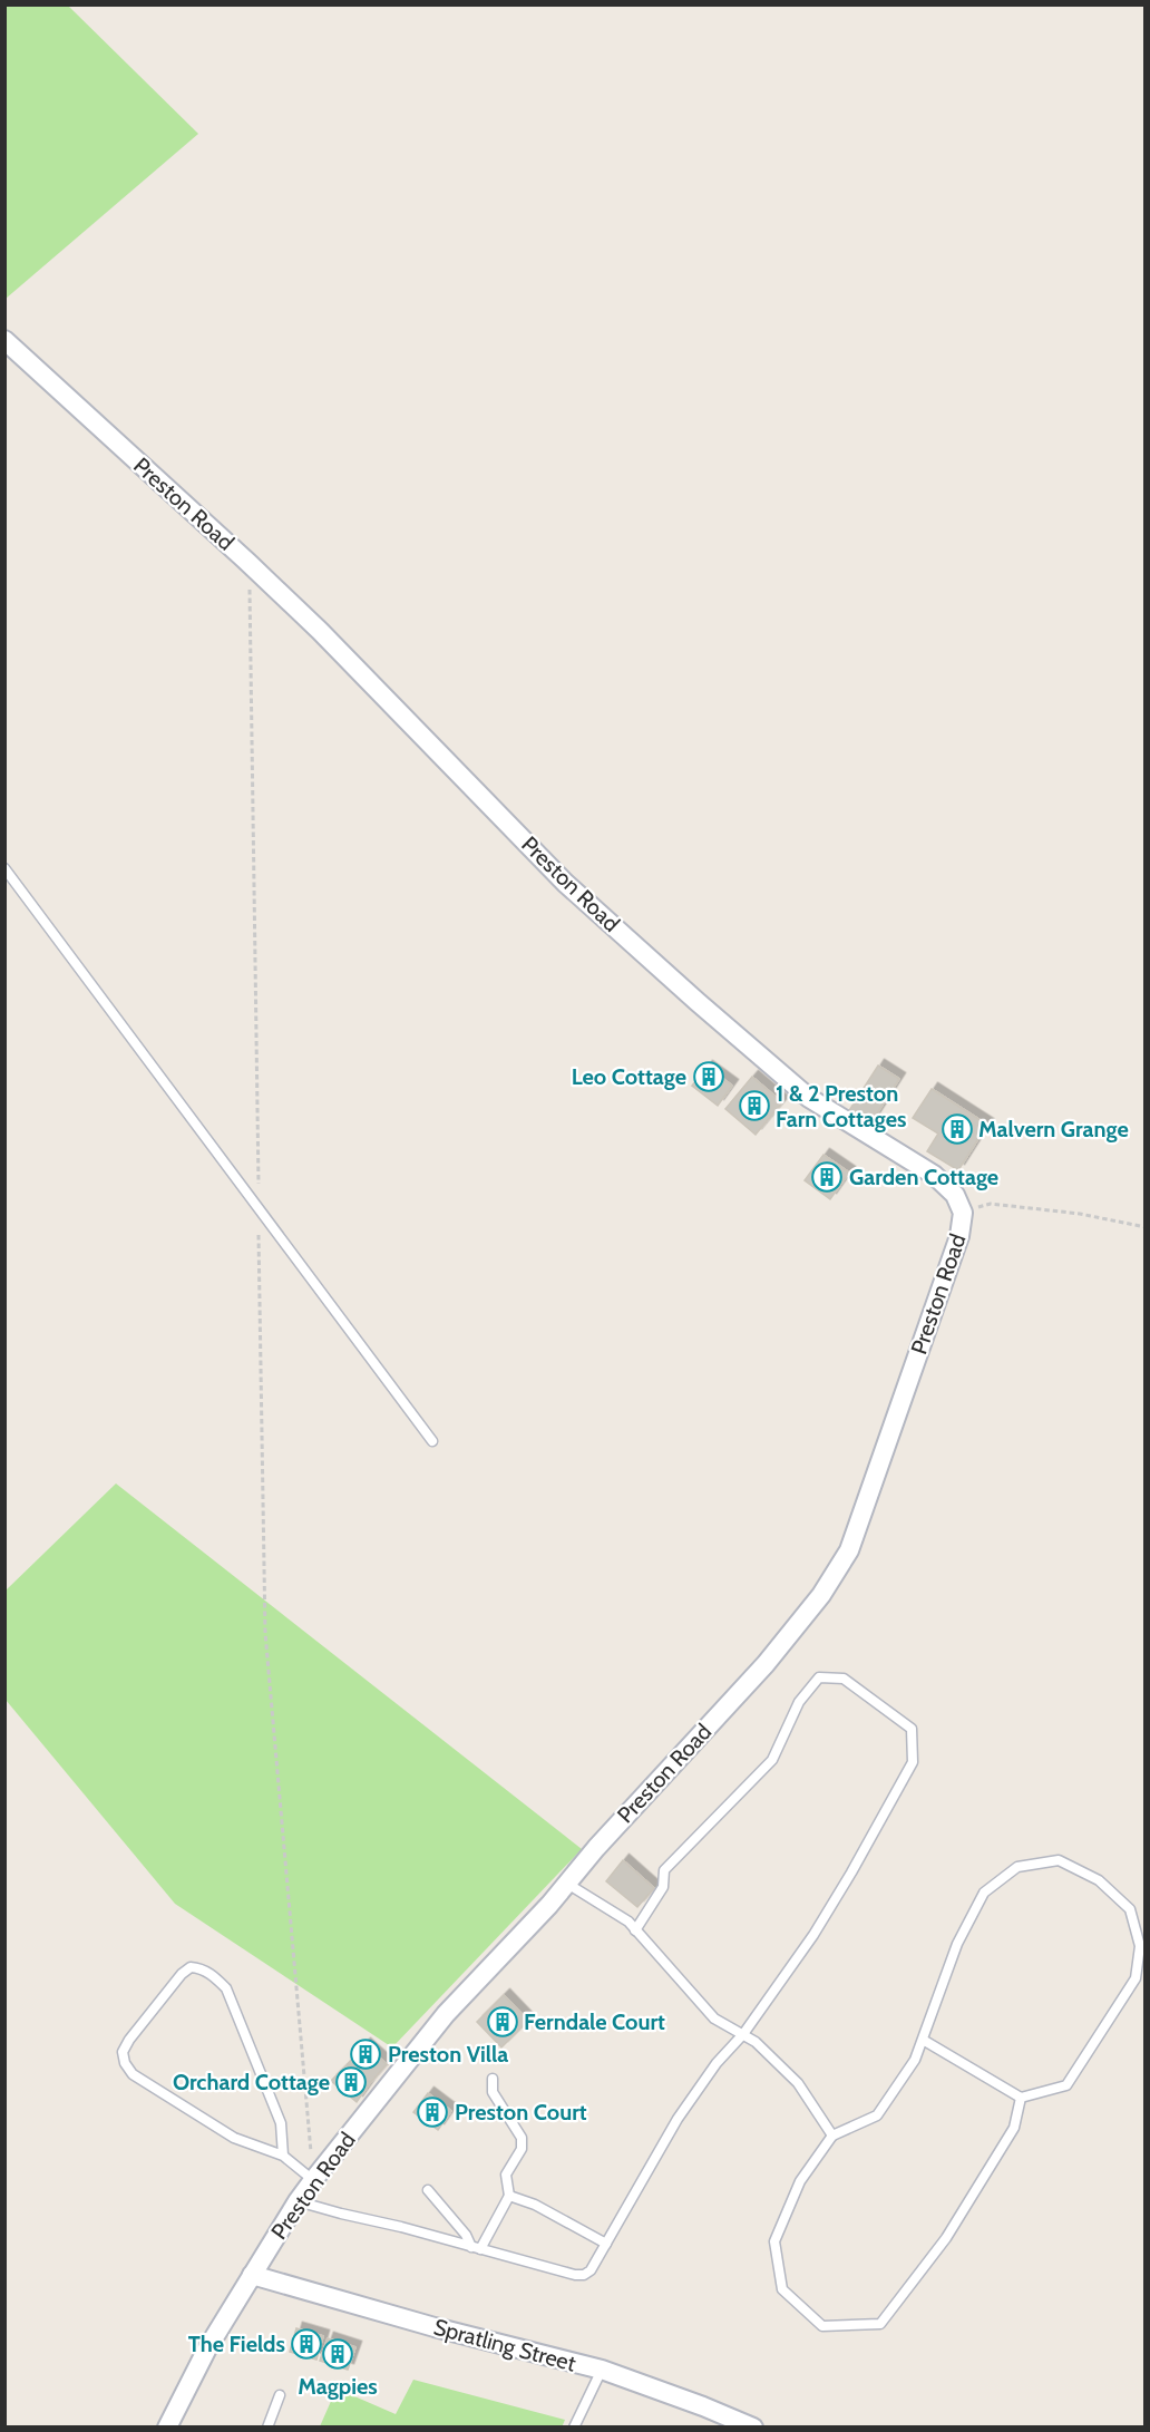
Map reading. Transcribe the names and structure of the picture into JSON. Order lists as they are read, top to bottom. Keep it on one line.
{"streets":{"street":["Preston Road","Spratling Street"]},"crossings":[["Preston Road","Spratling Street"]],"places":{"building":["Leo Cottage","1 & 2 Preston Farn Cottages","Malvern Grange","Garden Cottage","Ferndale Court","Preston Villa","Orchard Cottage","Preston Court","The Fields","Magpies"]}}
